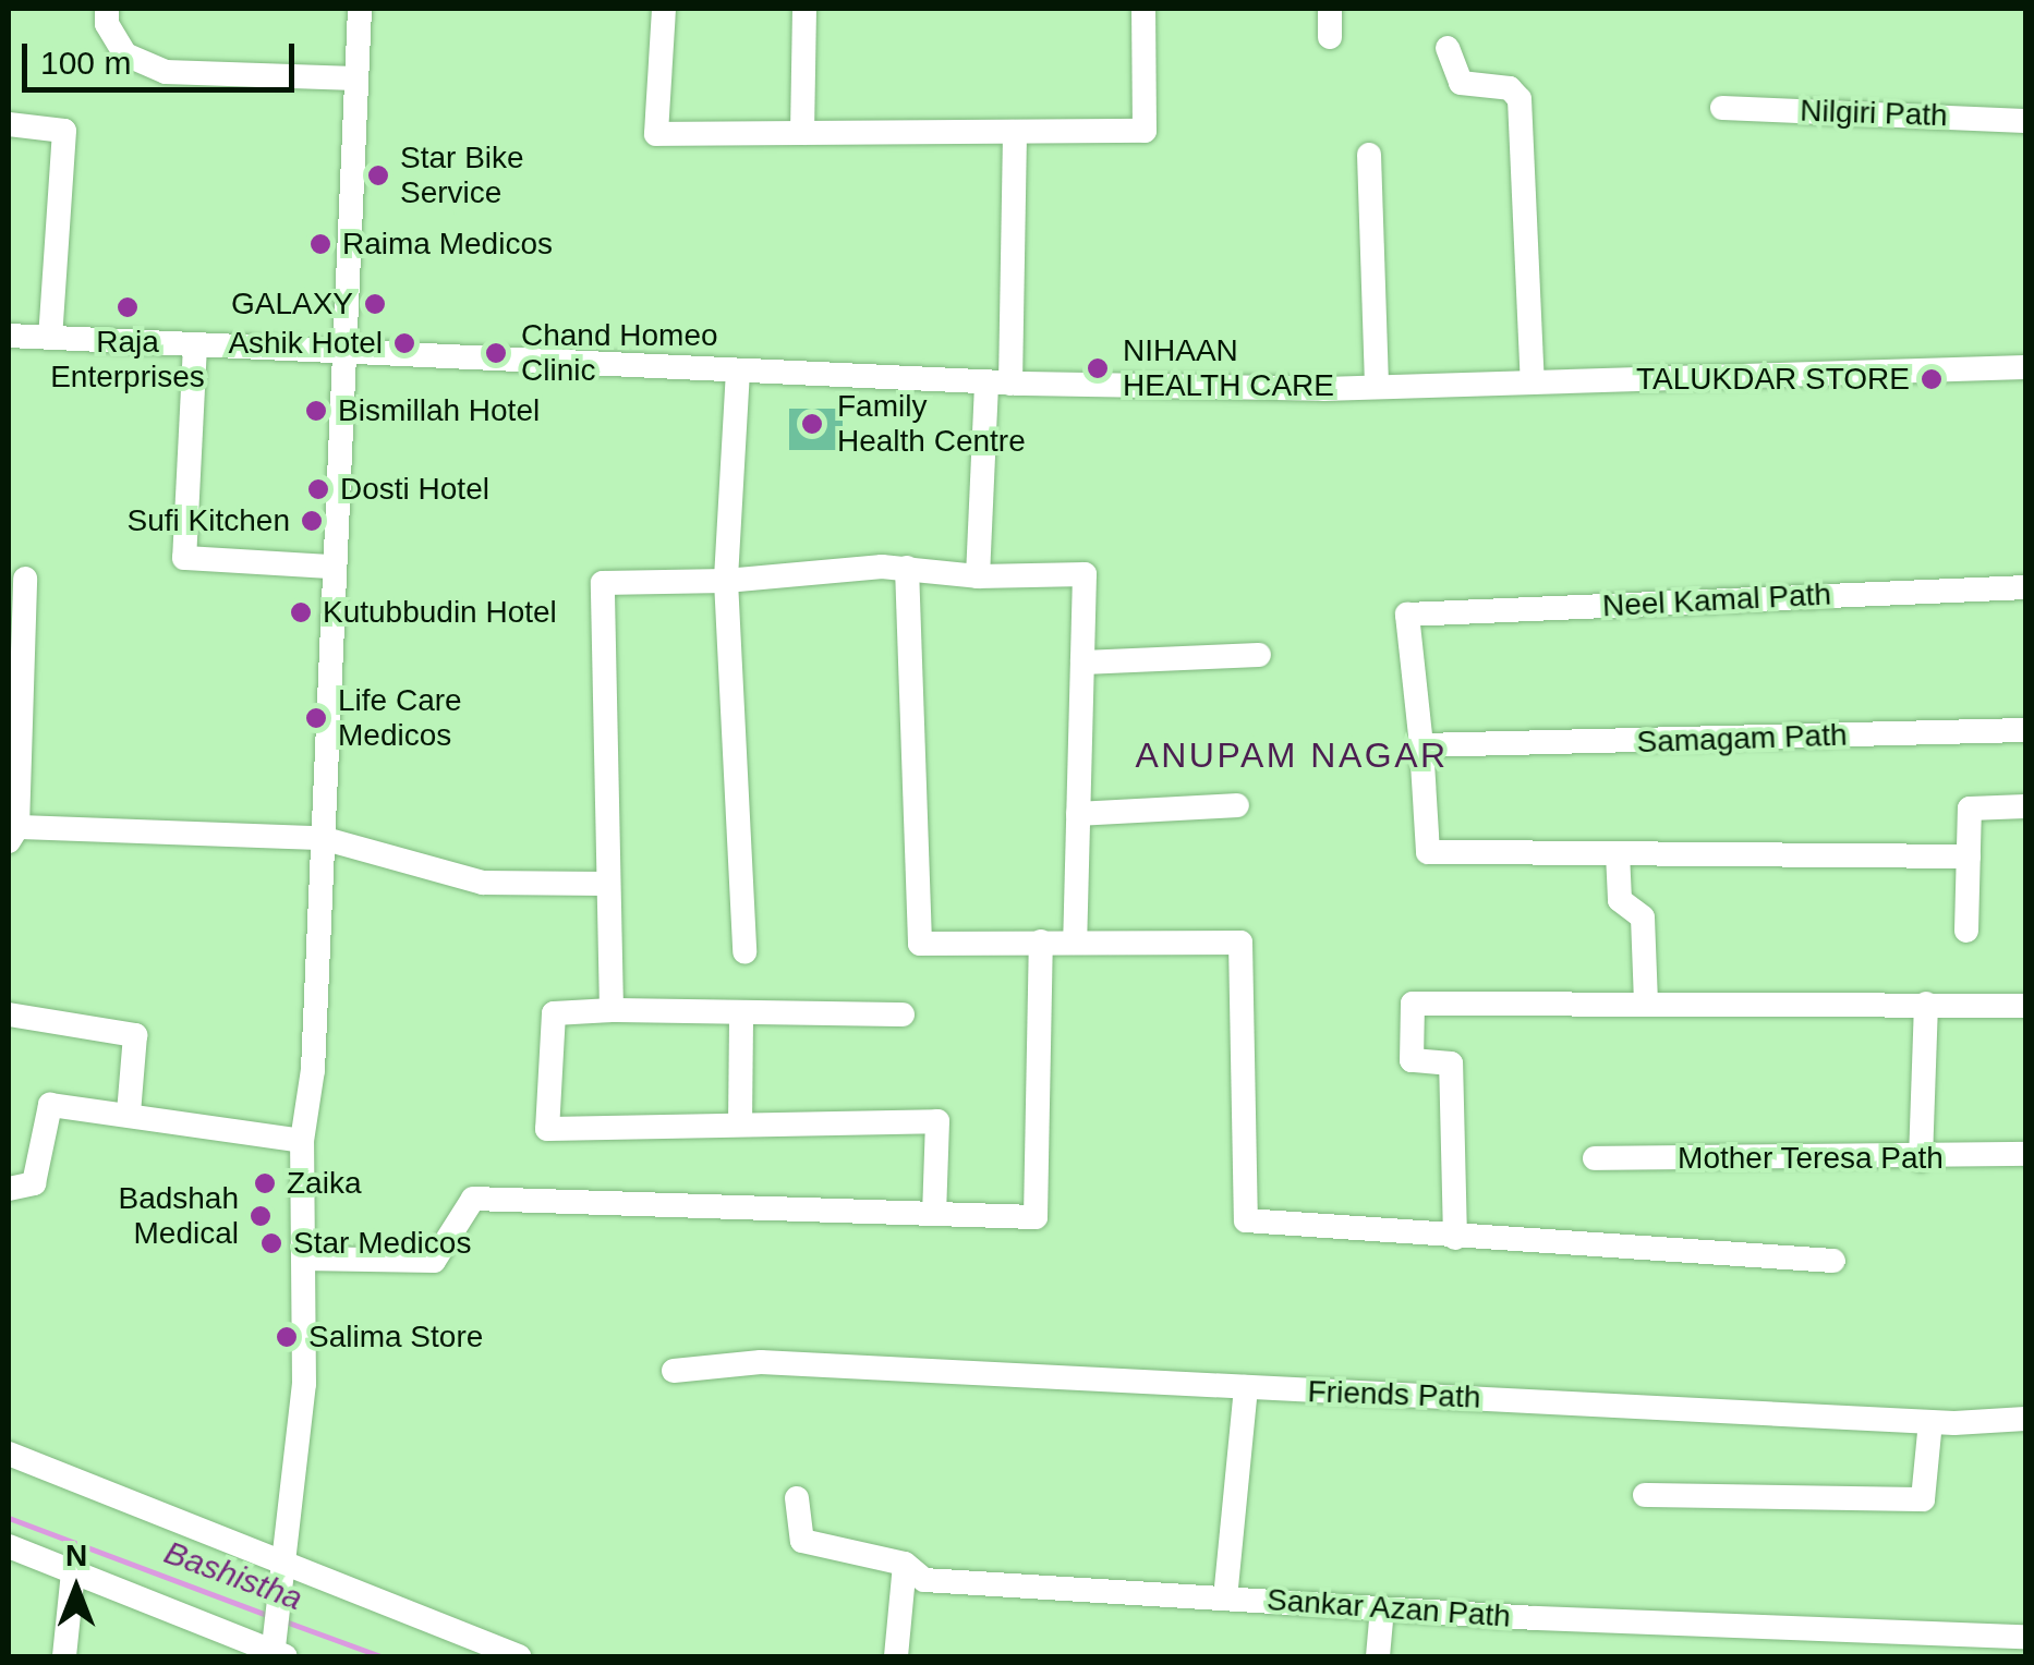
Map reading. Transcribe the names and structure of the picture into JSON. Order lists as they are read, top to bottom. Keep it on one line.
{"streets":{"street":["Nilgiri Path","Neel Kamal Path","Samagam Path","Mother Teresa Path","Friends Path","Sankar Azan Path"]},"crossings":[["Neel Kamal Path","Samagam Path"]],"districts":["ANUPAM NAGAR"],"water":["Bashistha"],"places":["Star Bike Service","Raima Medicos","GALAXY","Raja Enterprises","Ashik Hotel","Chand Homeo Clinic","NIHAAN HEALTH CARE","TALUKDAR STORE","Bismillah Hotel","Family Health Centre","Dosti Hotel","Sufi Kitchen","Kutubbudin Hotel","Life Care Medicos","Zaika","Badshah Medical","Star Medicos","Salima Store"],"scale_bar":"100 m","north":"top"}
